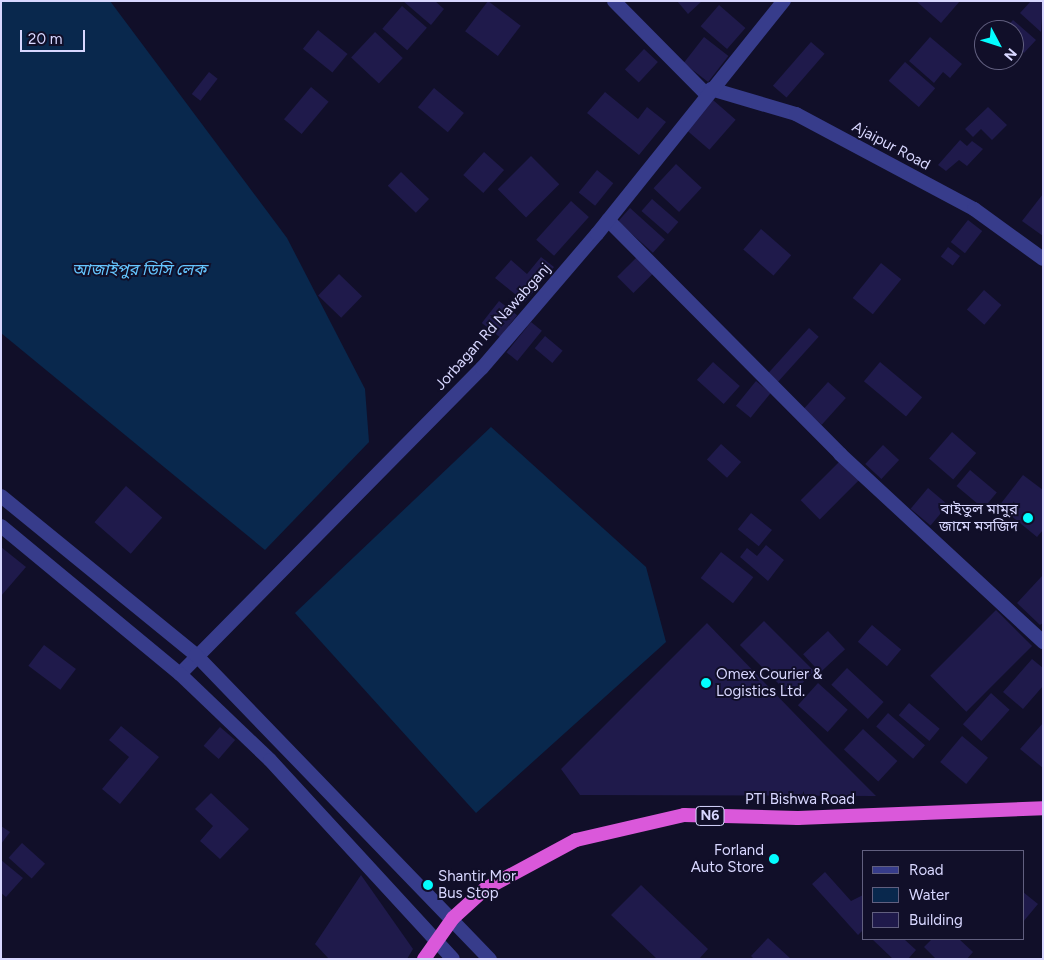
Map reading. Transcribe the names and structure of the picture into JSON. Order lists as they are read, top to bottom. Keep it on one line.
{"streets":{"highway":["PTI Bishwa Road","N6"],"street":["Ajaipur Road","Jorbagan Rd Nawabganj"]},"crossings":[["Ajaipur Road","Jorbagan Rd Nawabganj"]],"water":["আজাইপুর ডিসি লেক"],"places":["বাইতুল মামুর জামে মসজিদ","Omex Courier & Logistics Ltd.","Forland Auto Store","Shantir Mor Bus Stop"],"legend":["Road","Water","Building"],"scale_bar":"20 m","north":"bottom right"}
